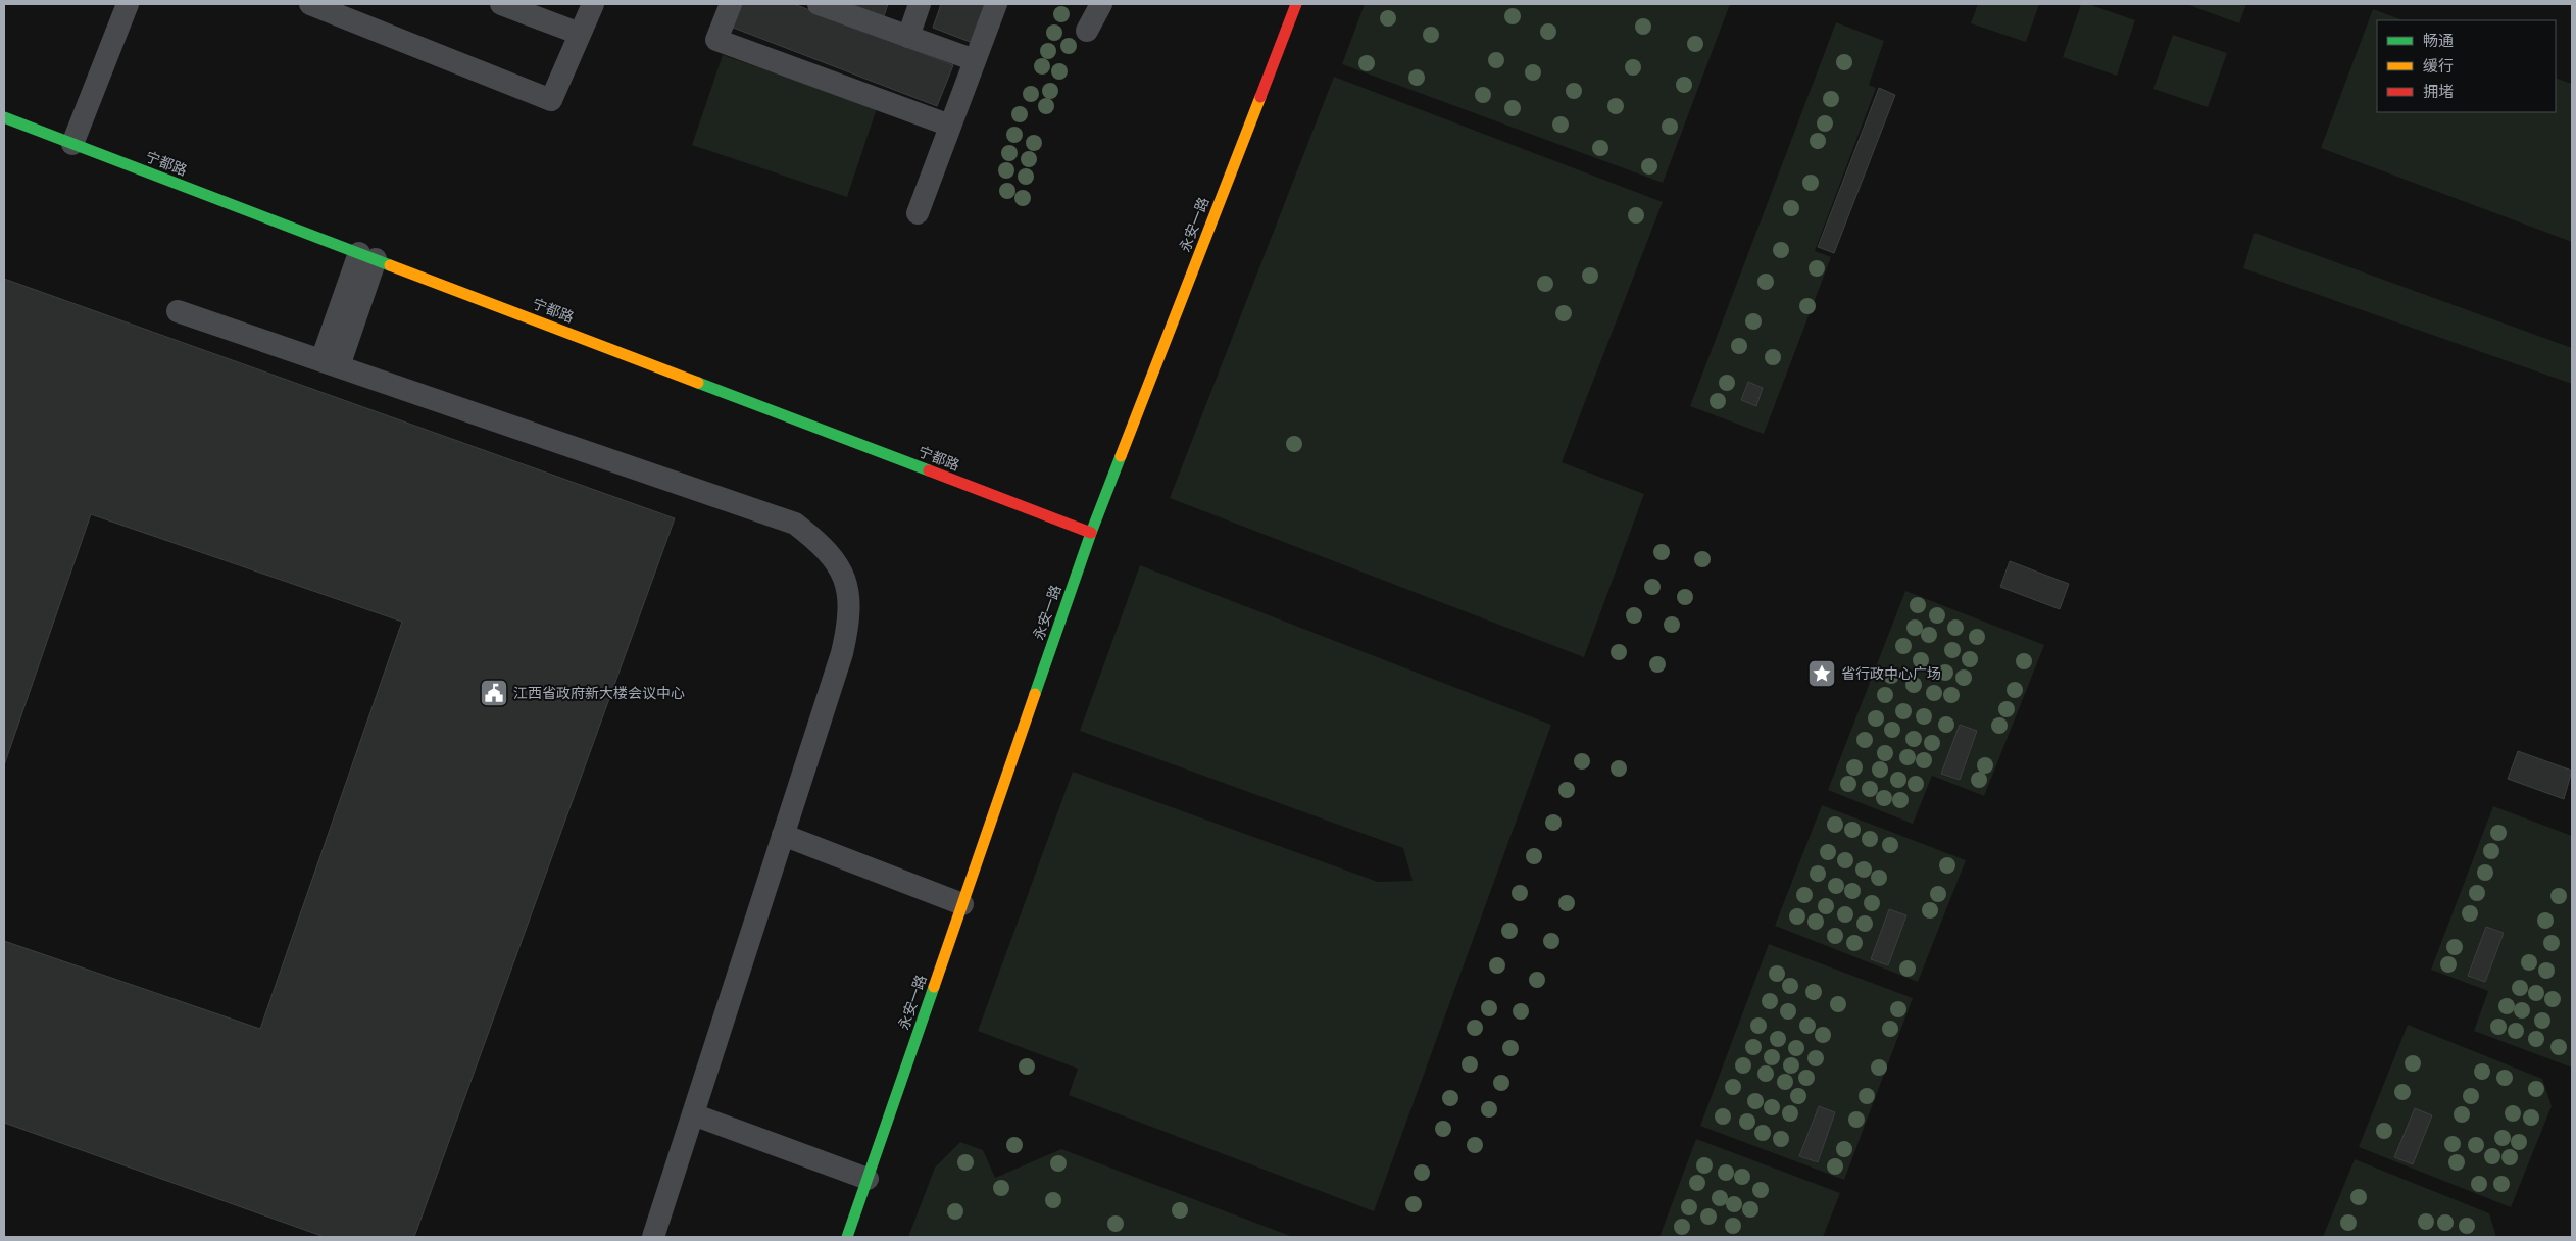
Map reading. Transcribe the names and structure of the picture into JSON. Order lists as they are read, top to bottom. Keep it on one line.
{"streets":{"street":["宁都路","永安一路"]},"crossings":[["宁都路","永安一路"]],"places":{"place":["省行政中心广场"],"public building":["江西省政府新大楼会议中心"]},"legend":["畅通","缓行","拥堵"]}
